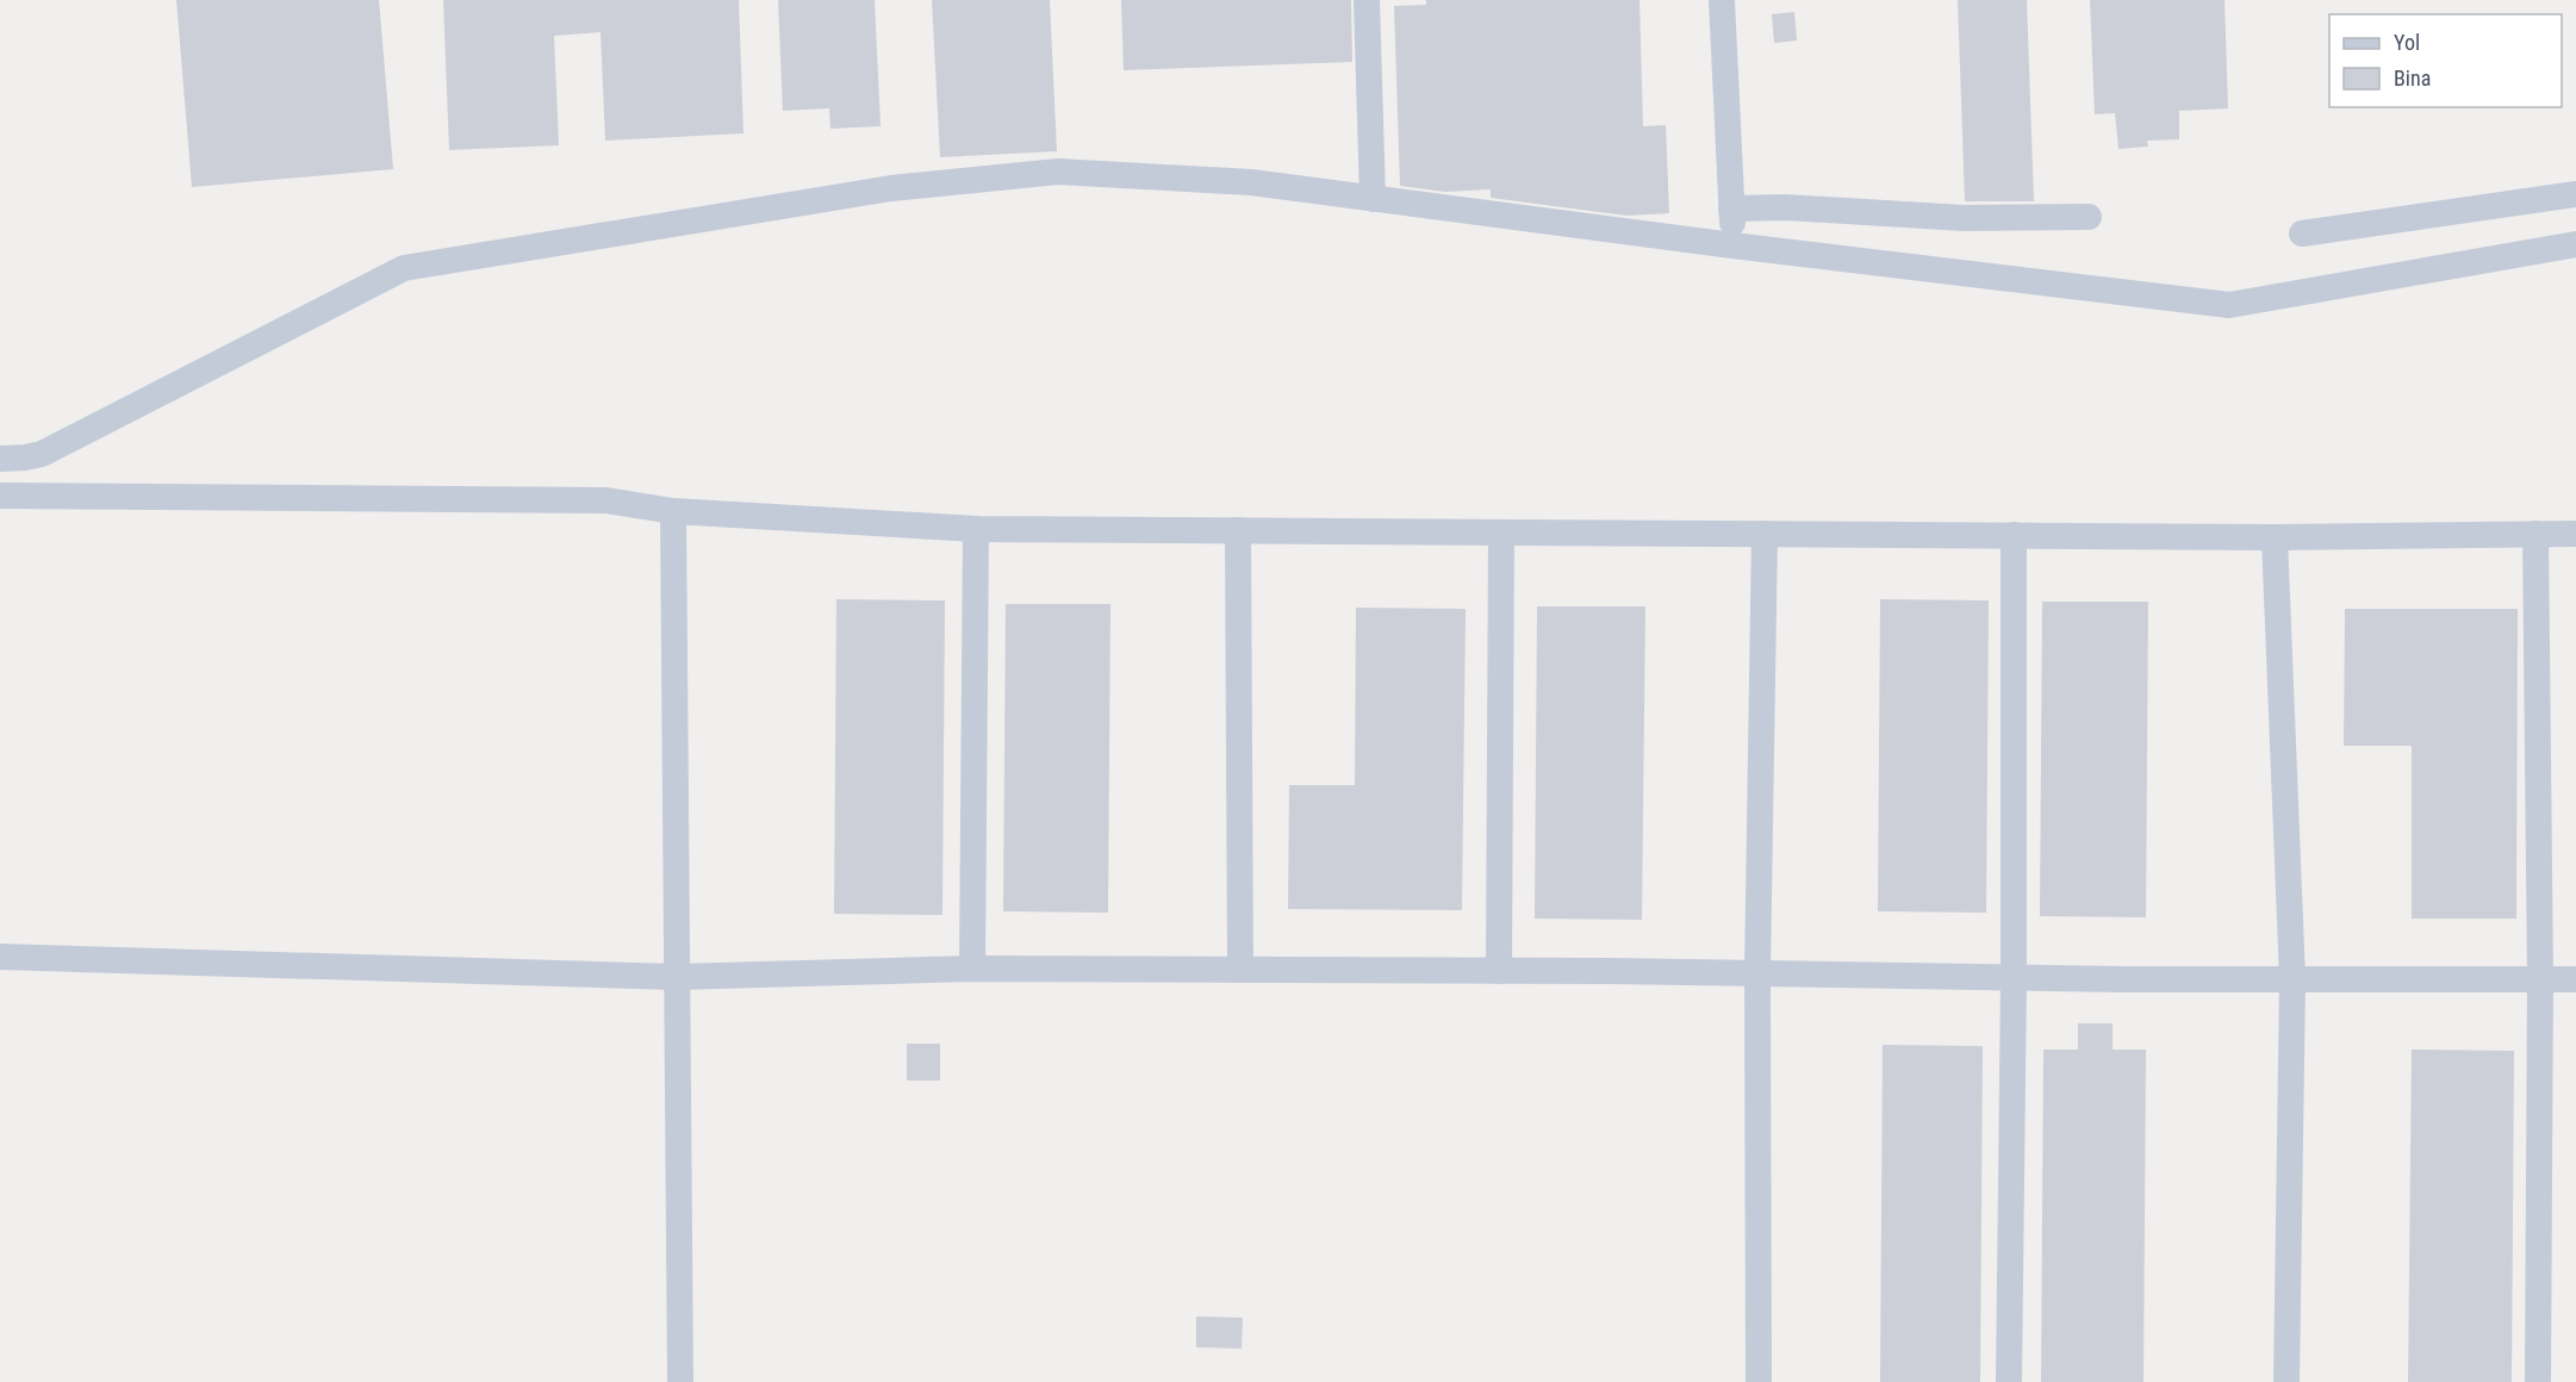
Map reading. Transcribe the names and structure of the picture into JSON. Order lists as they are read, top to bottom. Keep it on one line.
{"legend":["Yol","Bina"]}
